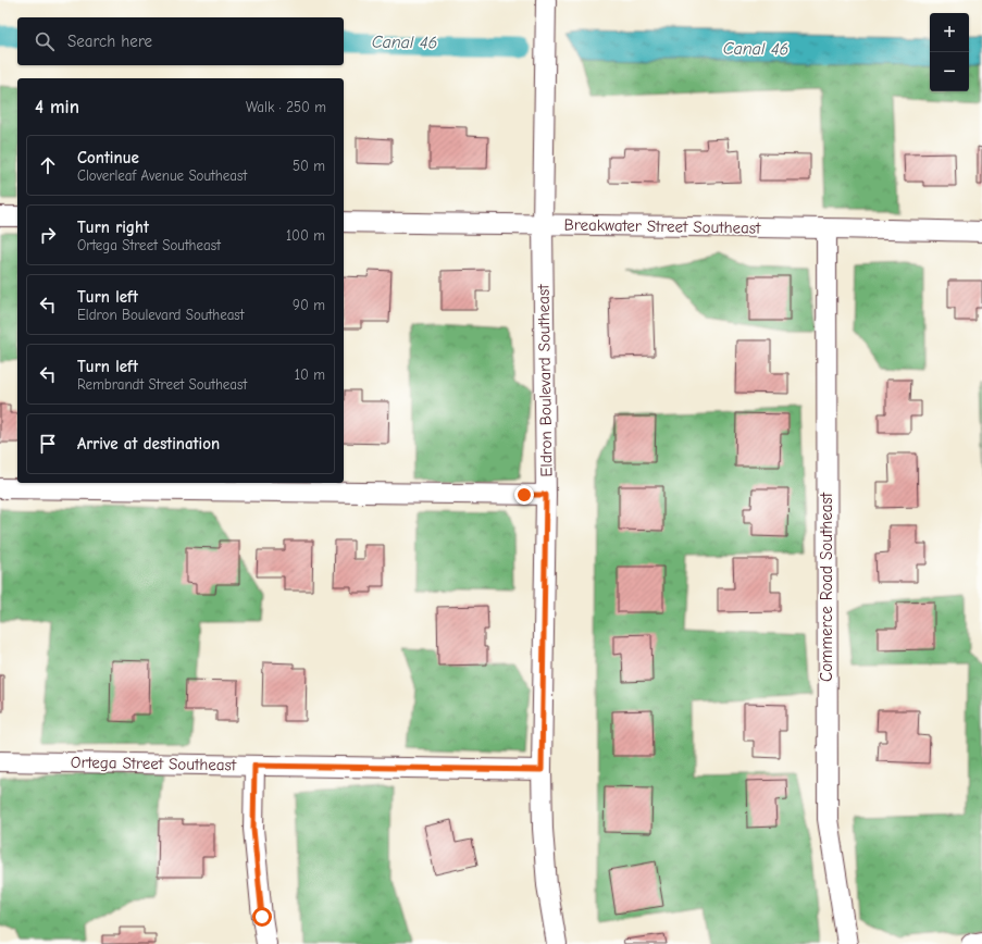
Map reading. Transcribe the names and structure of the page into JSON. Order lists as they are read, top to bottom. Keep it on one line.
{"streets":{"street":["Breakwater Street Southeast","Eldron Boulevard Southeast","Commerce Road Southeast","Ortega Street Southeast"]},"crossings":[["Breakwater Street Southeast","Eldron Boulevard Southeast"],["Breakwater Street Southeast","Commerce Road Southeast"],["Eldron Boulevard Southeast","Ortega Street Southeast"]],"water":["Canal 46"],"page":{"map_buttons":["+","−"],"search":"Search here","heading":["4 min","Walk · 250 m"],"list":[["Continue","Cloverleaf Avenue Southeast","50 m"],["Turn right","Ortega Street Southeast","100 m"],["Turn left","Eldron Boulevard Southeast","90 m"],["Turn left","Rembrandt Street Southeast","10 m"],"Arrive at destination"]}}
